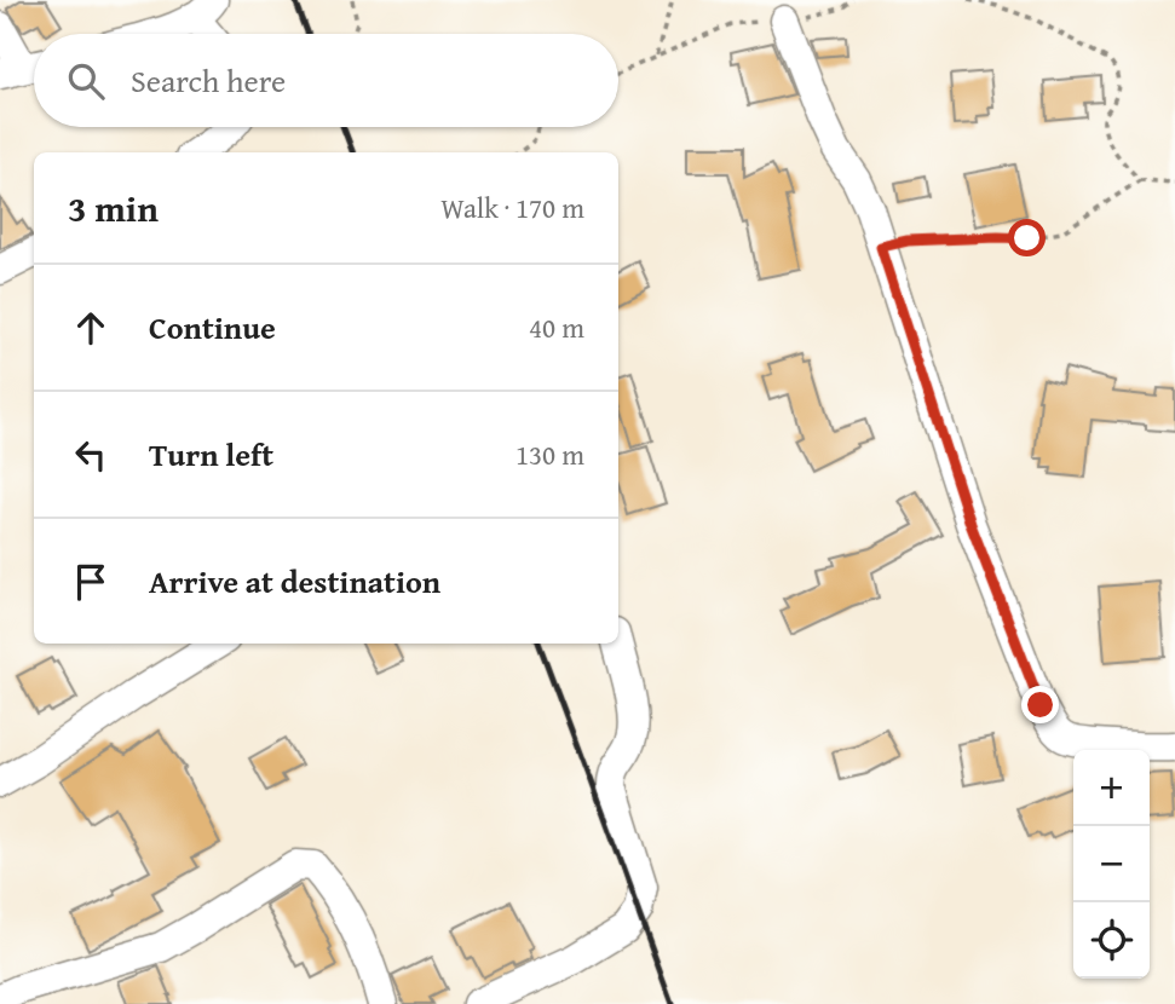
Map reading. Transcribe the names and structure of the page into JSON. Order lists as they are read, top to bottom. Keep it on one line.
{"page":{"search":"Search here","heading":["3 min","Walk · 170 m"],"list":[["Continue","40 m"],["Turn left","130 m"],"Arrive at destination"],"map_buttons":["+","−"]}}
